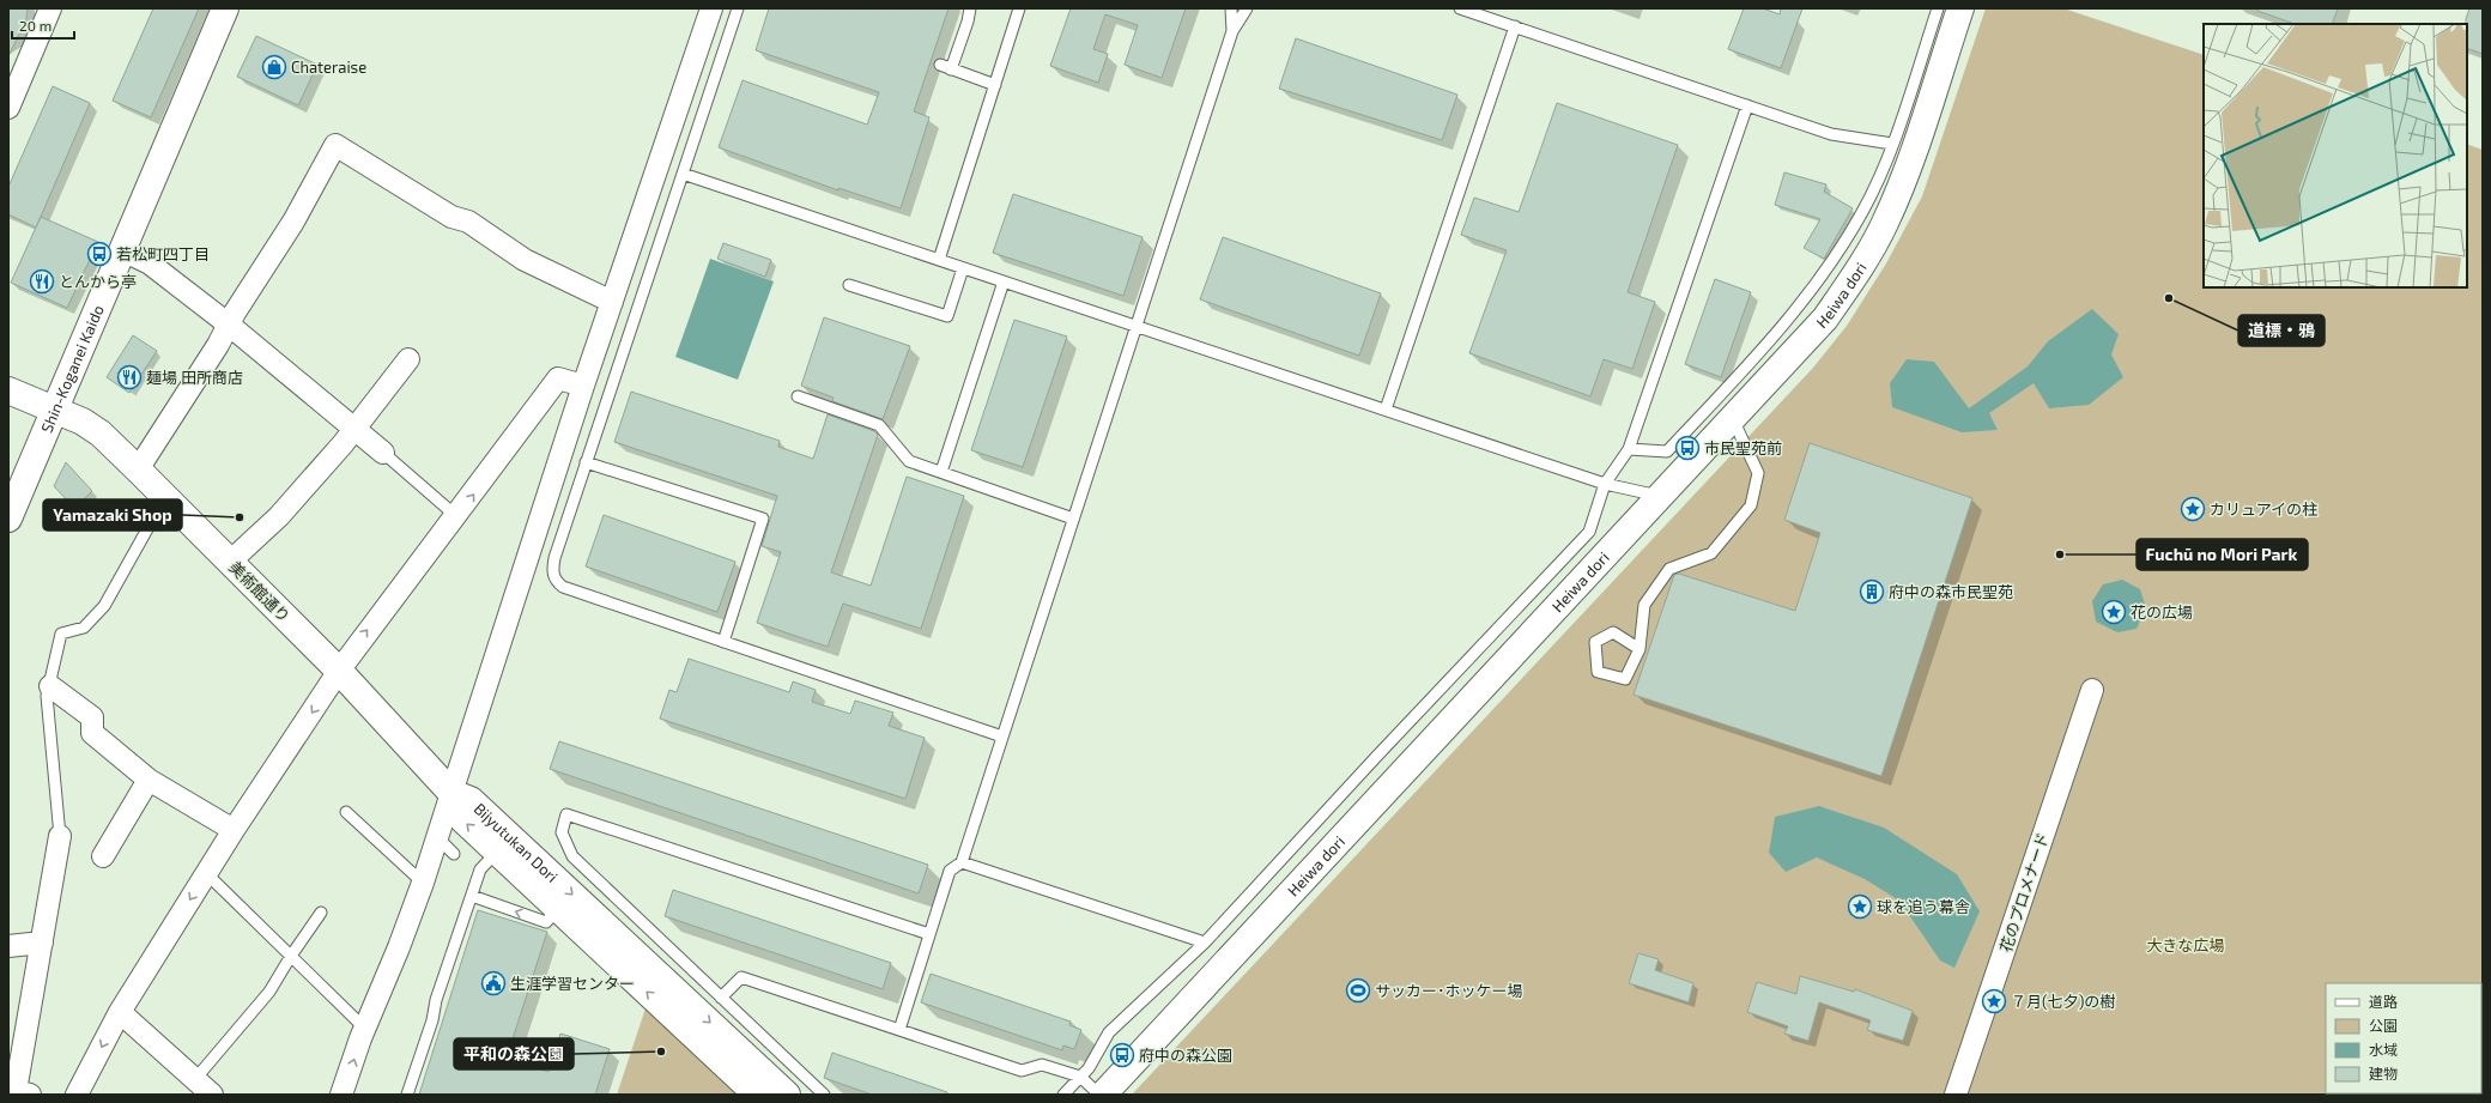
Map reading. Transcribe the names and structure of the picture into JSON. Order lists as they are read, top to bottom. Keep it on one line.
{"streets":{"street":["Heiwa dori","Shin-Koganei Kaido","美術館通り","Bijyutukan Dori","花のプロメナード"]},"crossings":[["Shin-Koganei Kaido","美術館通り"],["美術館通り","Bijyutukan Dori"]],"parks":["大きな広場"],"places":{"shop":["Chateraise"],"bus stop":["若松町四丁目","市民聖苑前","府中の森公園"],"restaurant":["とんから亭","麺場 田所商店"],"other":["道標・鴉","Yamazaki Shop","Fuchū no Mori Park","平和の森公園"],"place":["カリュアイの柱","花の広場","球を追う幕舎","７月(七夕)の樹"],"building":["府中の森市民聖苑"],"public building":["生涯学習センター"],"sports":["サッカー･ホッケー場"]},"legend":["道路","公園","水域","建物"],"scale_bar":"20 m"}
